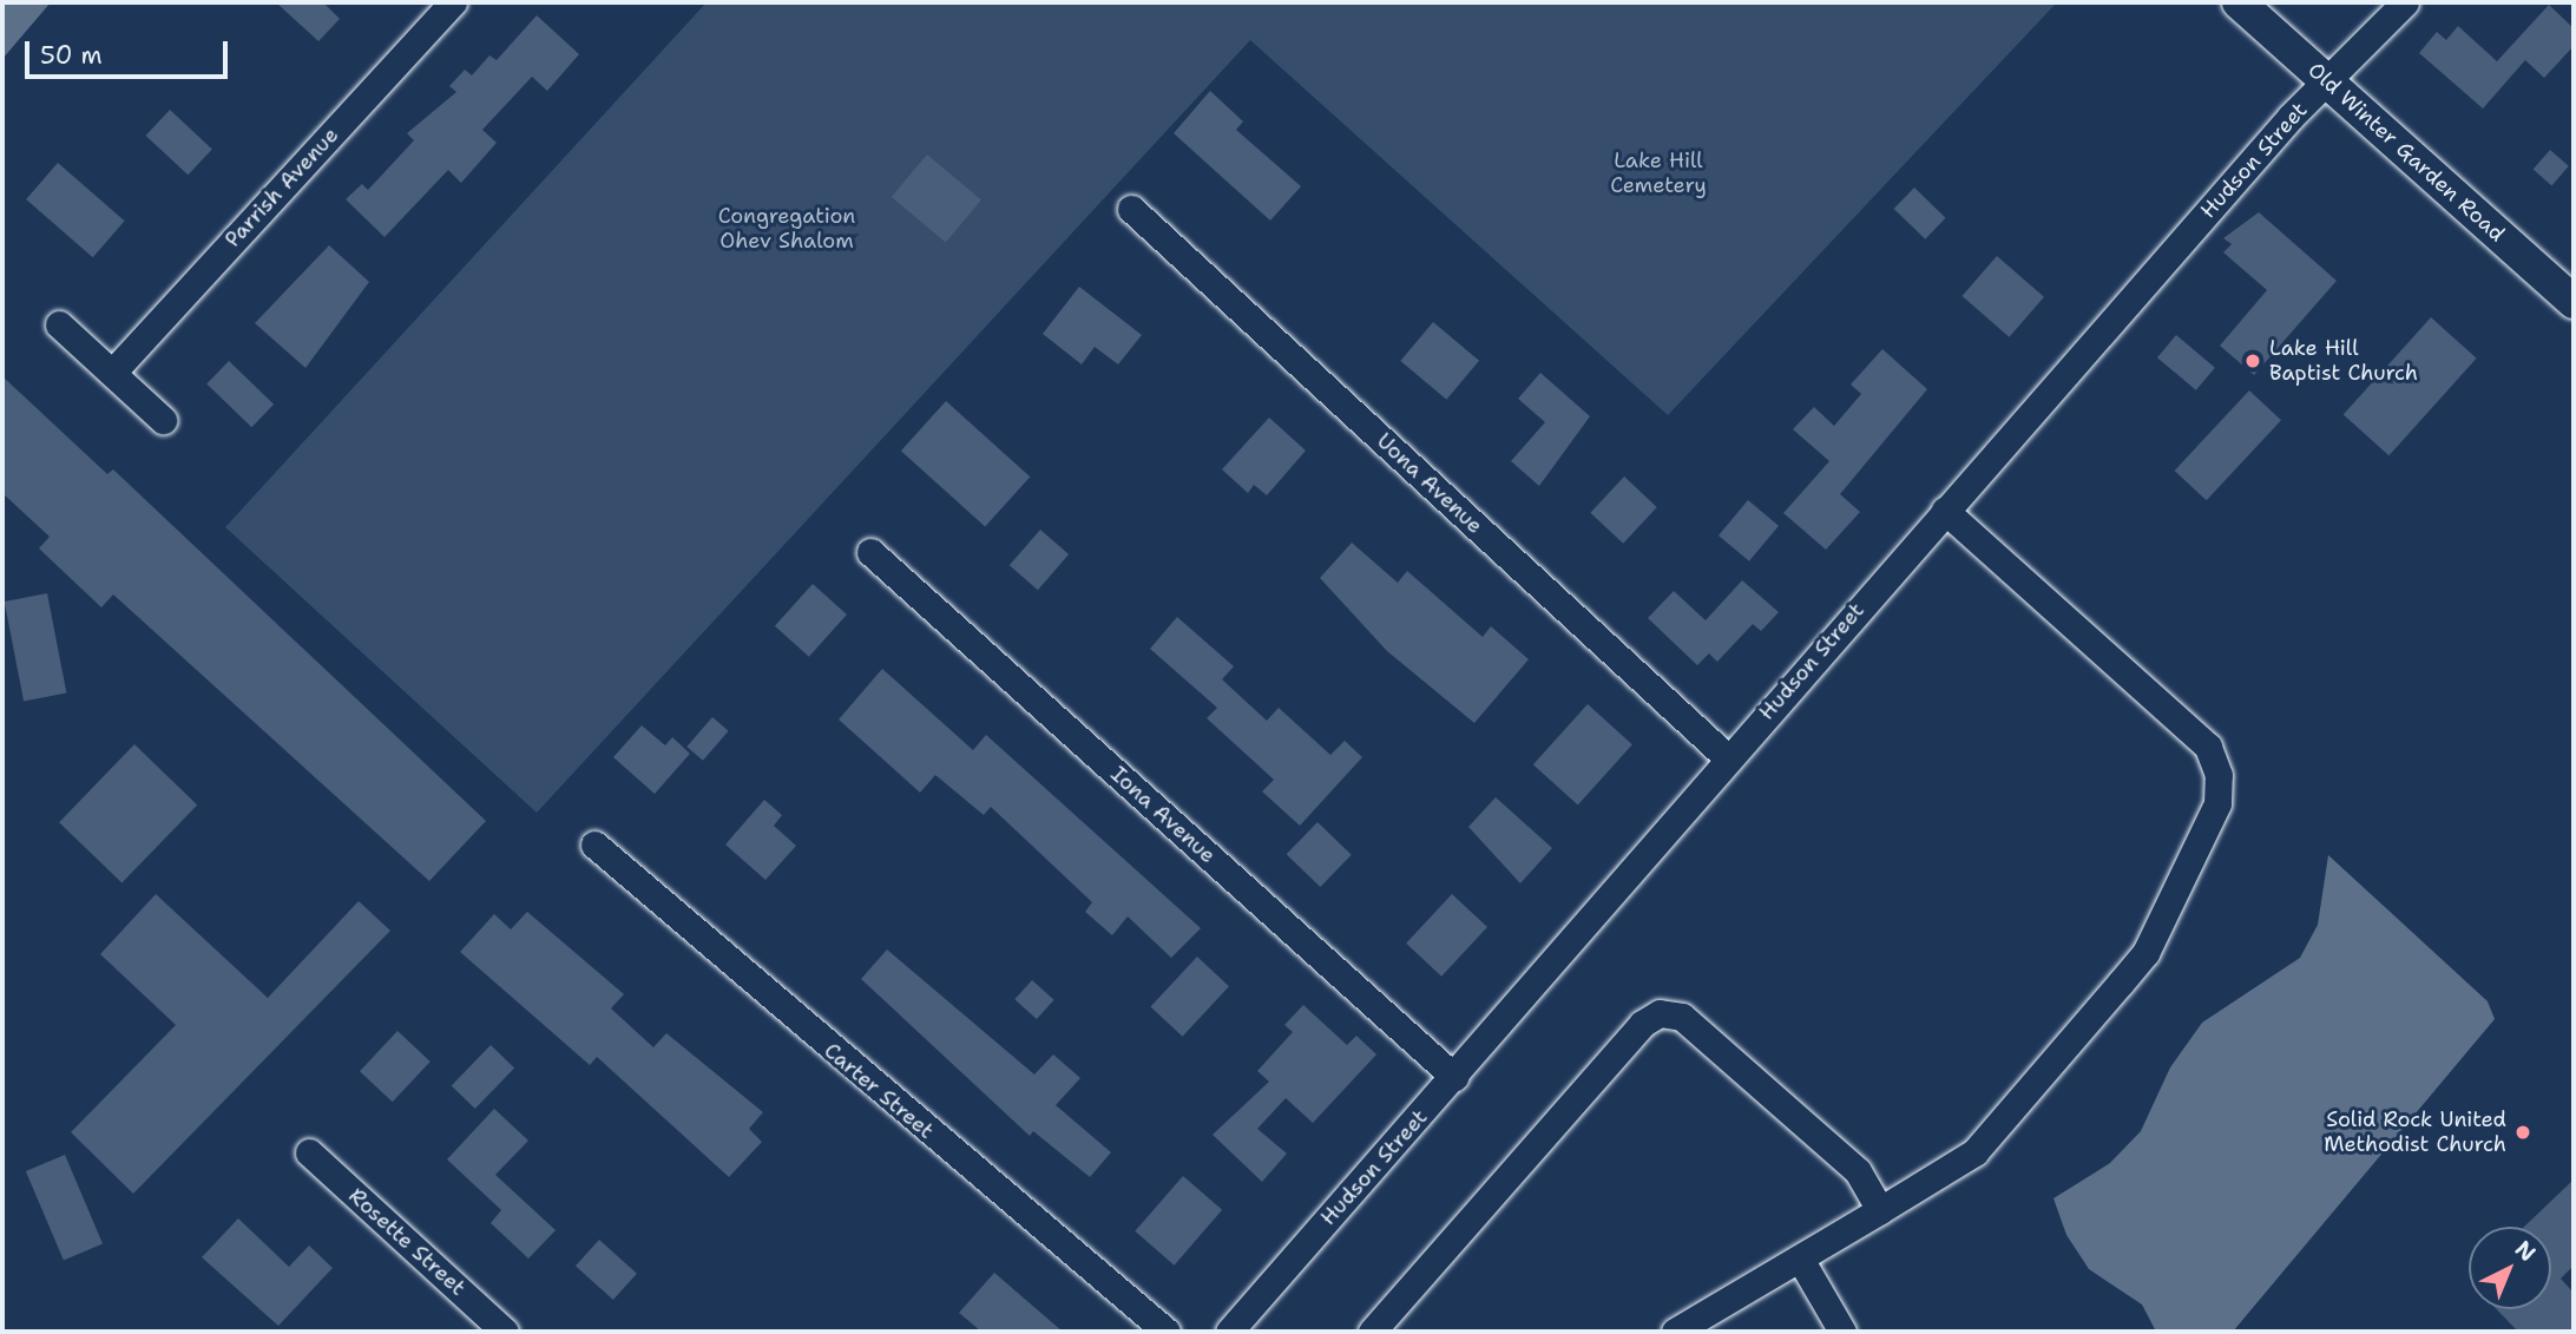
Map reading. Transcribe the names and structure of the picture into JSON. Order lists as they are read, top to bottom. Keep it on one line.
{"streets":{"main road":["Old Winter Garden Road"],"street":["Hudson Street","Parrish Avenue","Uona Avenue","Iona Avenue","Carter Street","Rosette Street"]},"crossings":[["Old Winter Garden Road","Hudson Street"],["Hudson Street","Uona Avenue"],["Hudson Street","Iona Avenue"]],"parks":["Lake Hill Cemetery","Congregation Ohev Shalom"],"places":["Lake Hill Baptist Church","Solid Rock United Methodist Church"],"scale_bar":"50 m","north":"top right"}
